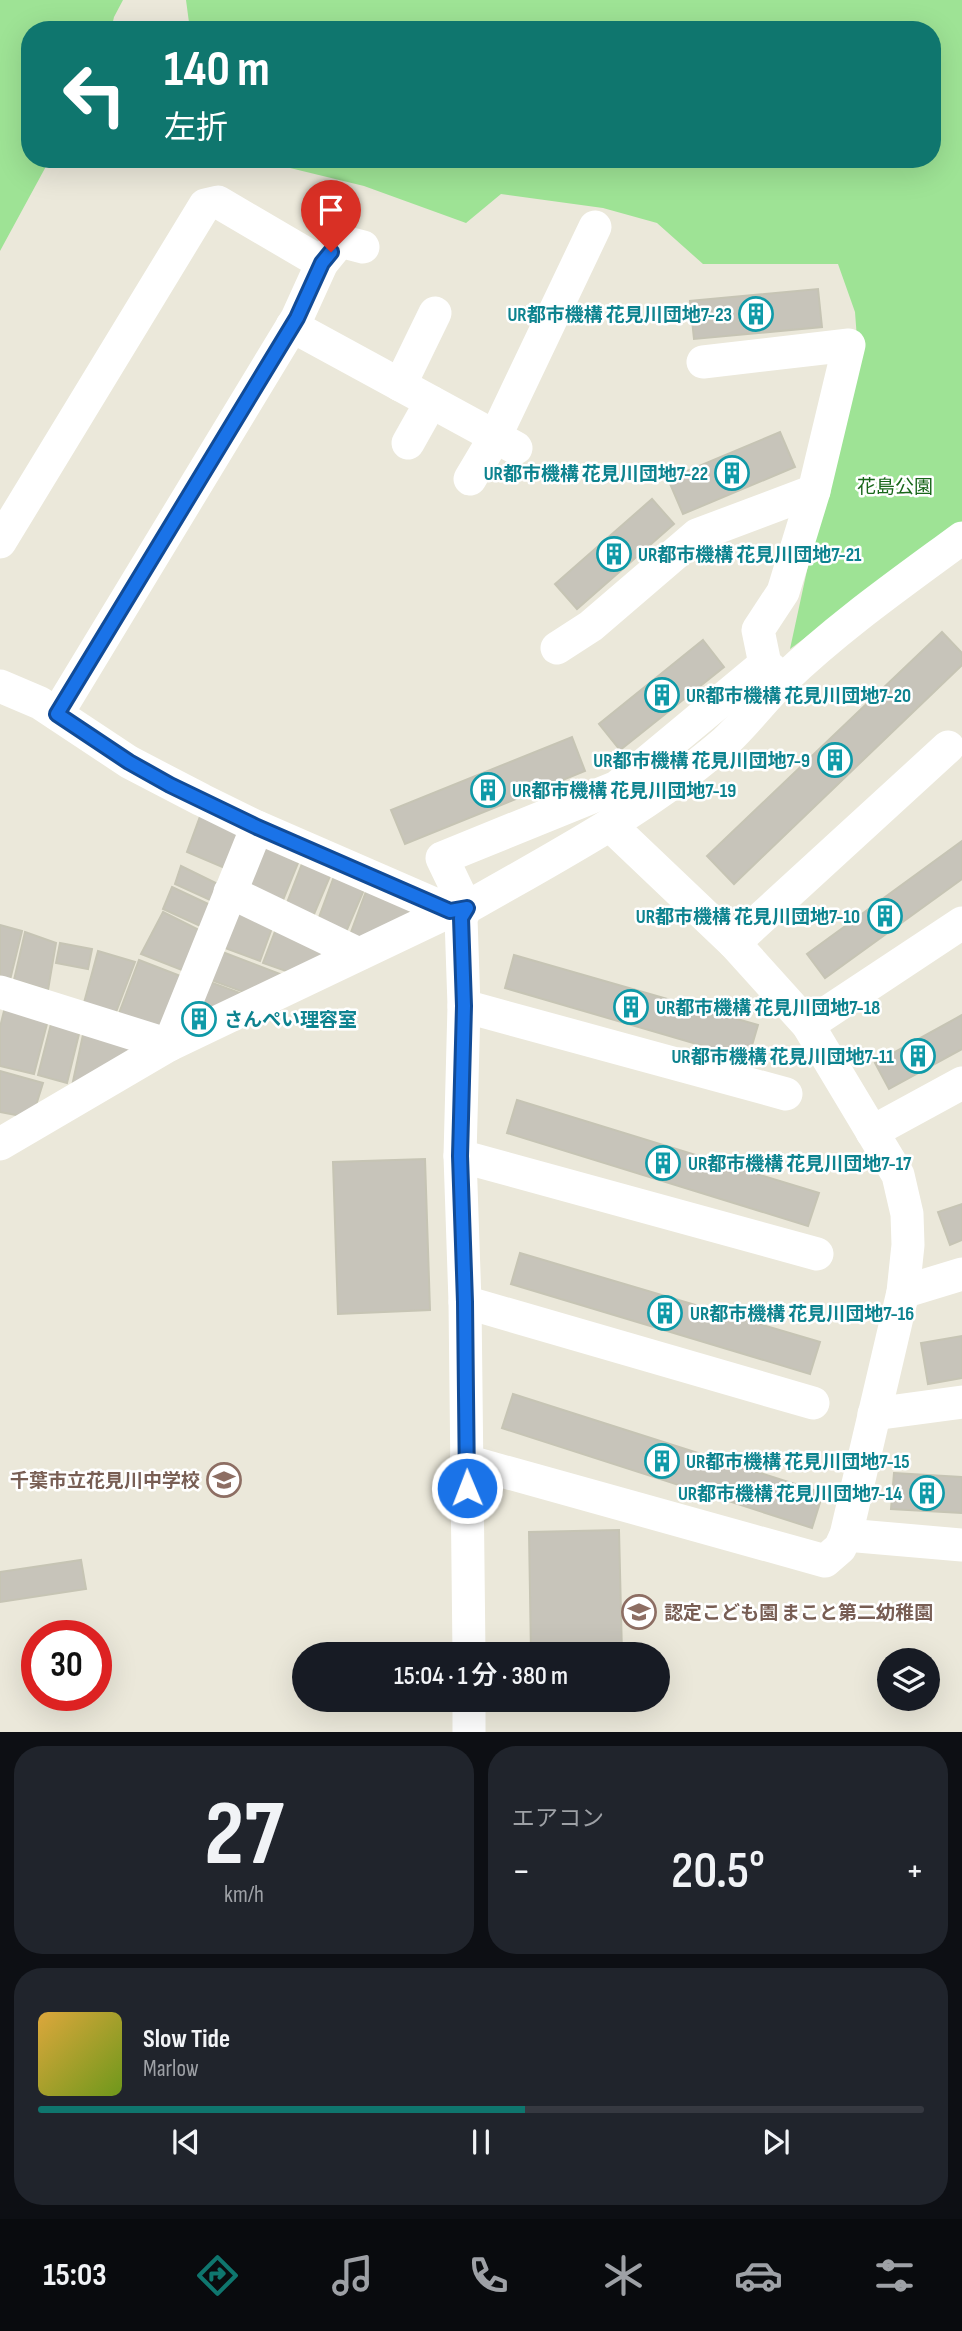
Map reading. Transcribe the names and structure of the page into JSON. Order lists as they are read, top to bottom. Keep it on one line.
{"parks":["花島公園"],"places":{"building":["UR都市機構 花見川団地7-23","UR都市機構 花見川団地7-22","UR都市機構 花見川団地7-21","UR都市機構 花見川団地7-20","UR都市機構 花見川団地7-9","UR都市機構 花見川団地7-19","UR都市機構 花見川団地7-10","UR都市機構 花見川団地7-18","さんぺい理容室","UR都市機構 花見川団地7-11","UR都市機構 花見川団地7-17","UR都市機構 花見川団地7-16","UR都市機構 花見川団地7-15","UR都市機構 花見川団地7-14"],"school or university":["千葉市立花見川中学校","認定こども園 まこと第二幼稚園"]},"page":{"turn":["140 m","左折"],"limit":"30","trip":"15:04 · 1 分 · 380 m","tile":[["27","km/h"],"エアコン"],"heat":["−","20.5°","+"],"song":["Slow Tide","Marlow"],"tabs":"15:03"}}
